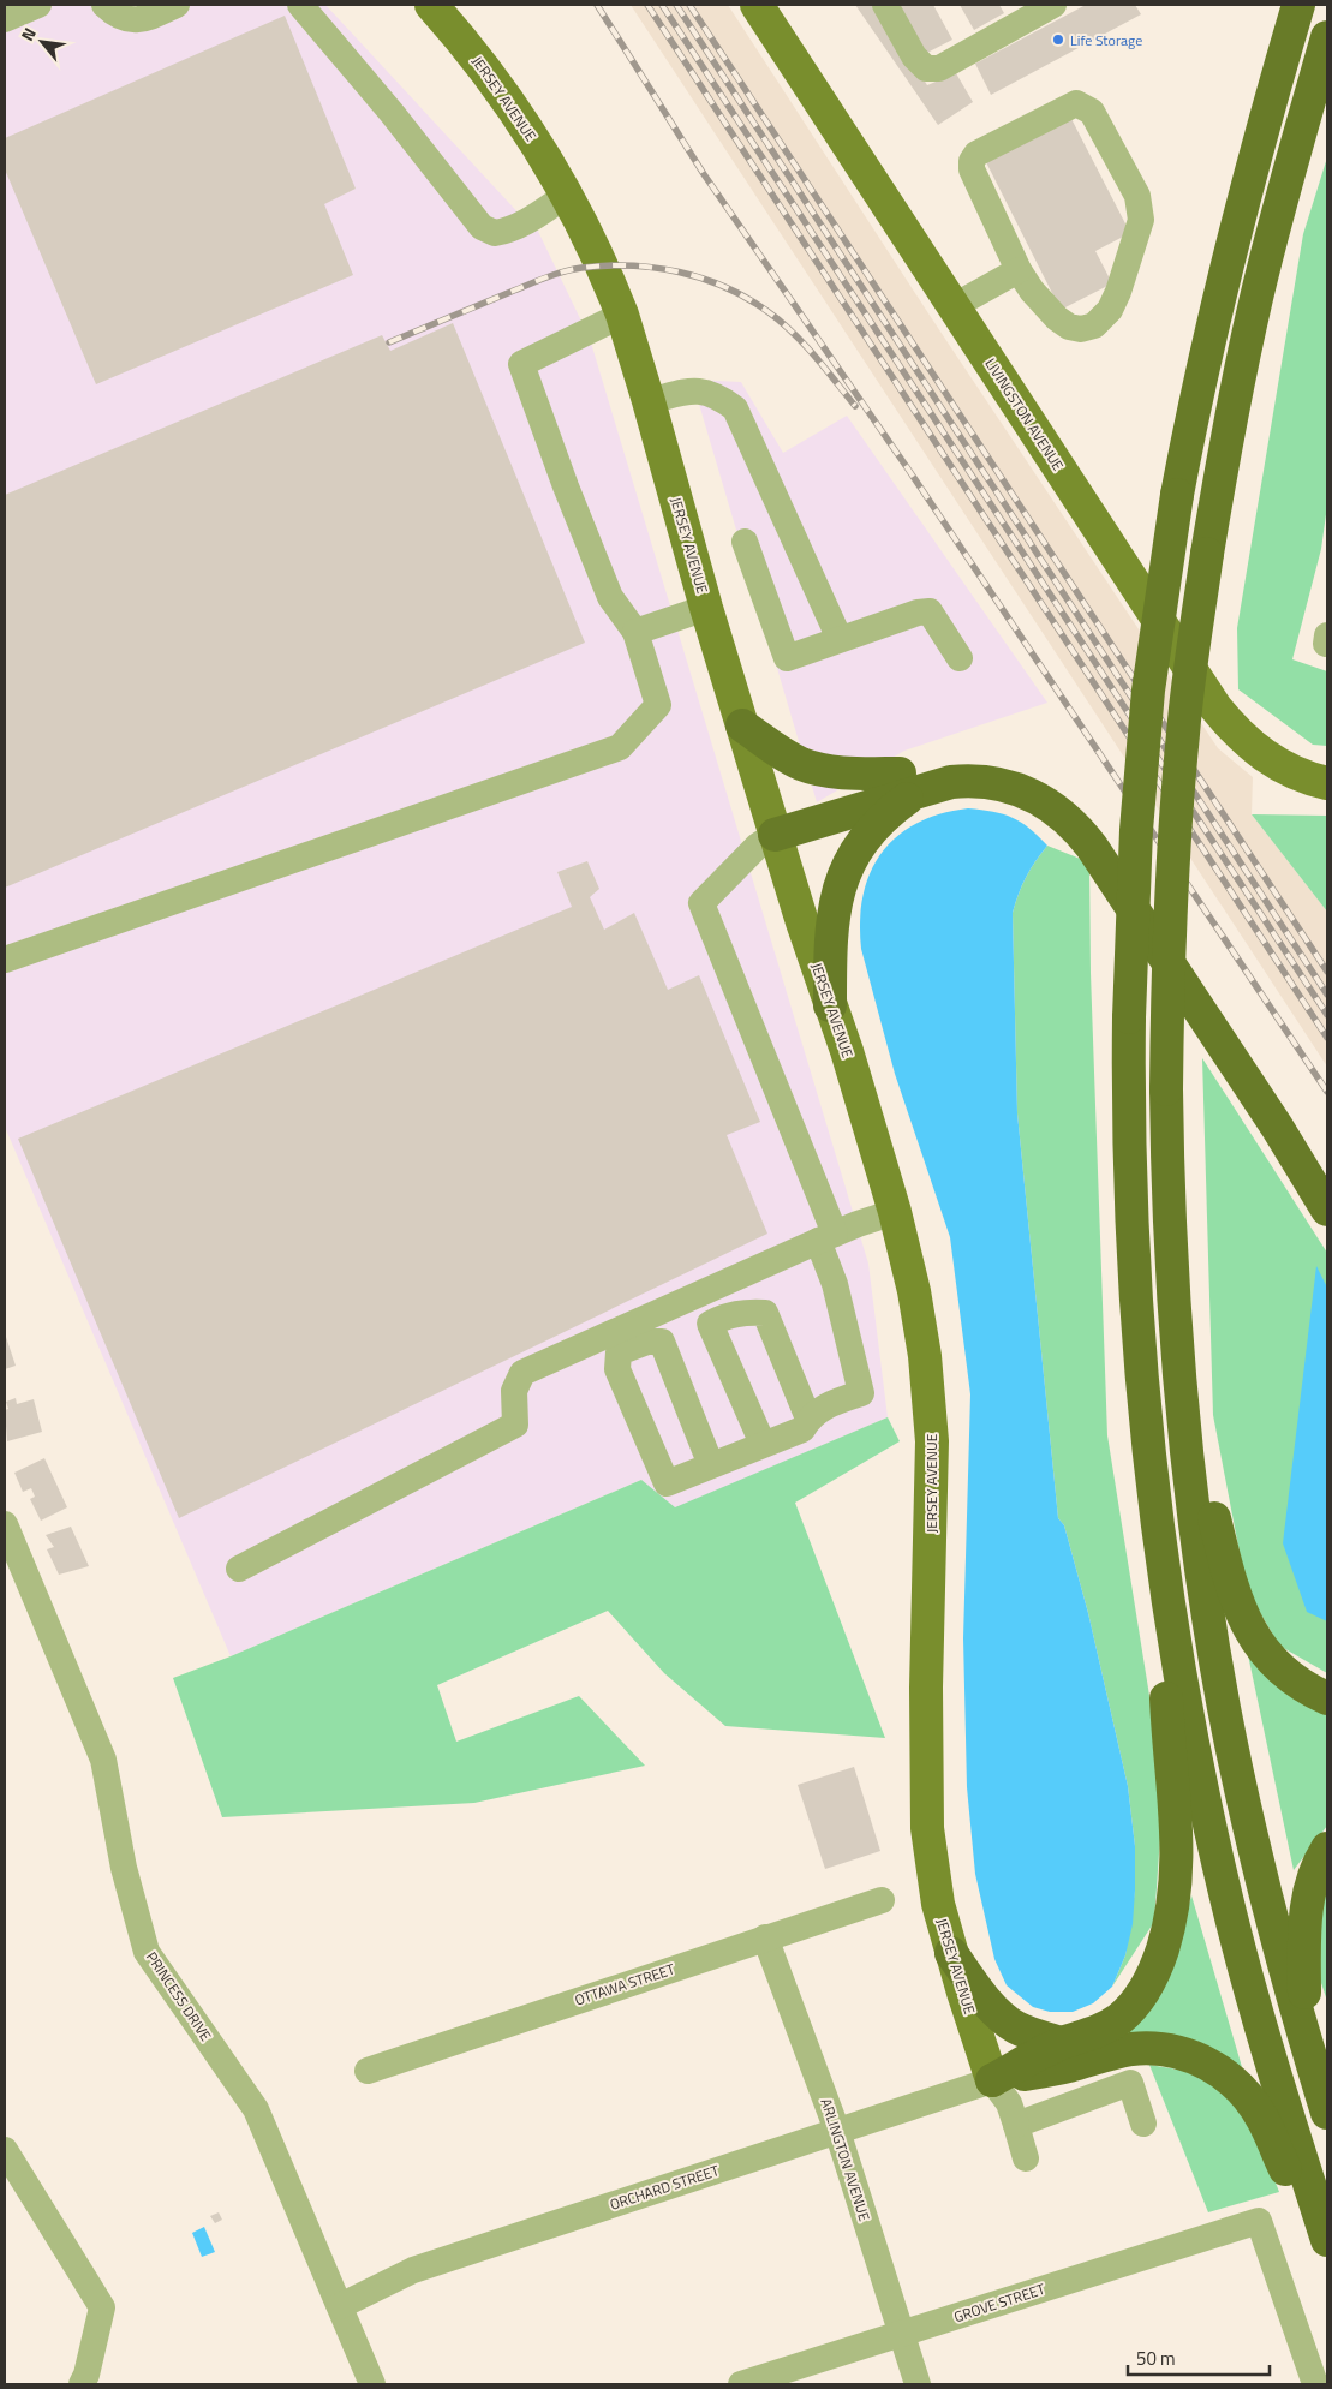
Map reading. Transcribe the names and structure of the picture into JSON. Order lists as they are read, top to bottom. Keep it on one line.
{"streets":{"main road":["JERSEY AVENUE","LIVINGSTON AVENUE"],"street":["OTTAWA STREET","PRINCESS DRIVE","ARLINGTON AVENUE","ORCHARD STREET","GROVE STREET"]},"crossings":[["JERSEY AVENUE","ORCHARD STREET"],["OTTAWA STREET","ARLINGTON AVENUE"],["PRINCESS DRIVE","ORCHARD STREET"],["ARLINGTON AVENUE","ORCHARD STREET"],["ARLINGTON AVENUE","GROVE STREET"]],"places":["Life Storage"],"scale_bar":"50 m","north":"top left"}
